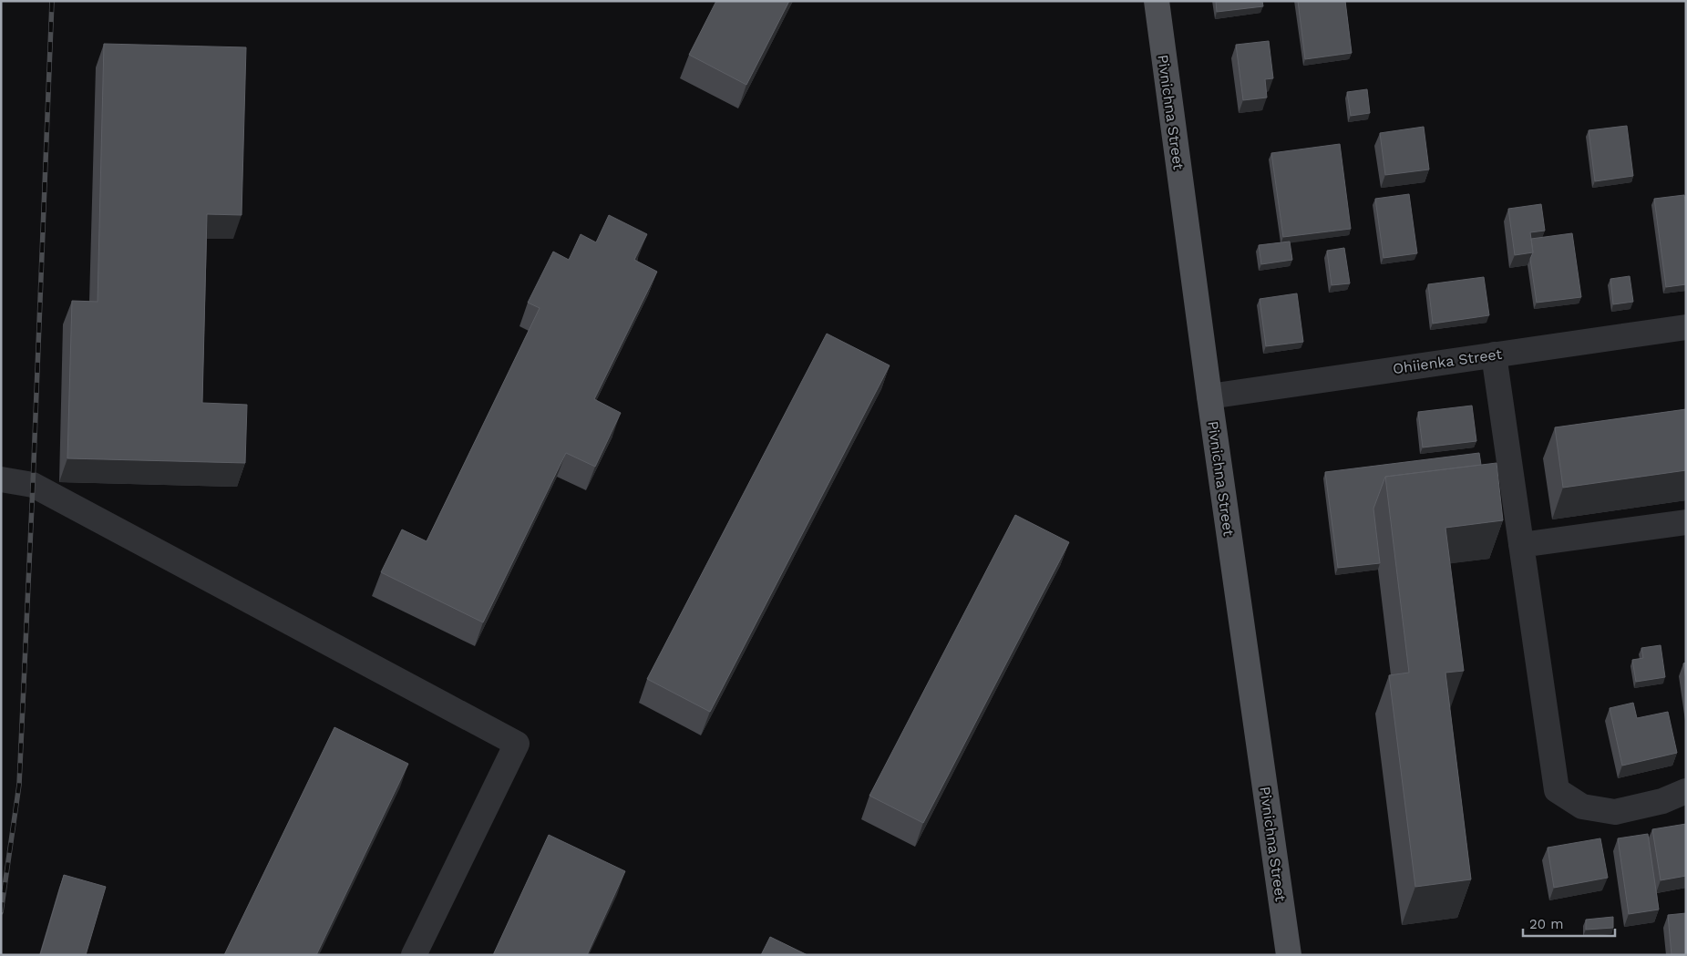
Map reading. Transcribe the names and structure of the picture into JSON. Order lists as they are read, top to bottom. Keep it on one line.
{"streets":{"main road":["Pivnichna Street"],"street":["Ohiienka Street"]},"crossings":[["Pivnichna Street","Ohiienka Street"]],"scale_bar":"20 m"}
